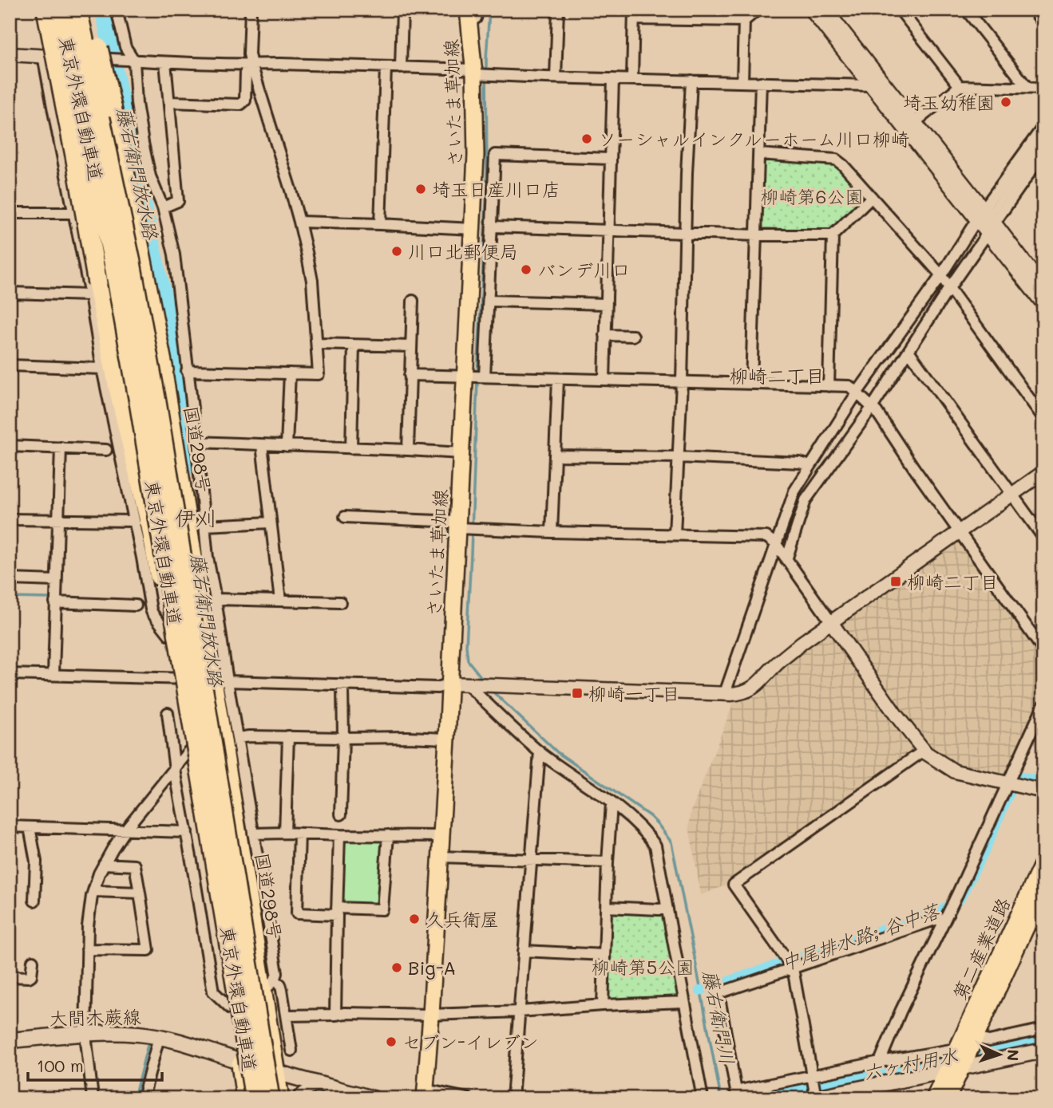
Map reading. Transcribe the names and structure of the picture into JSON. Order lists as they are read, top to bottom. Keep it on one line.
{"streets":{"highway":["東京外環自動車道","国道298号"],"main road":["さいたま草加線","第二産業道路","大間木蕨線"]},"crossings":[["国道298号","大間木蕨線"]],"districts":["柳崎二丁目","伊刈"],"water":["藤右衛門放水路","中尾排水路; 谷中落","藤右衛門川","六ヶ村用水"],"parks":["柳崎第6公園","柳崎第5公園"],"places":{"other":["埼玉幼稚園","ソーシャルインクルーホーム川口柳崎","埼玉日産川口店","川口北郵便局","バンデ川口","久兵衛屋","Big-A","セブン-イレブン"],"transit":["柳崎二丁目","柳崎一丁目"]},"scale_bar":"100 m","north":"right"}
